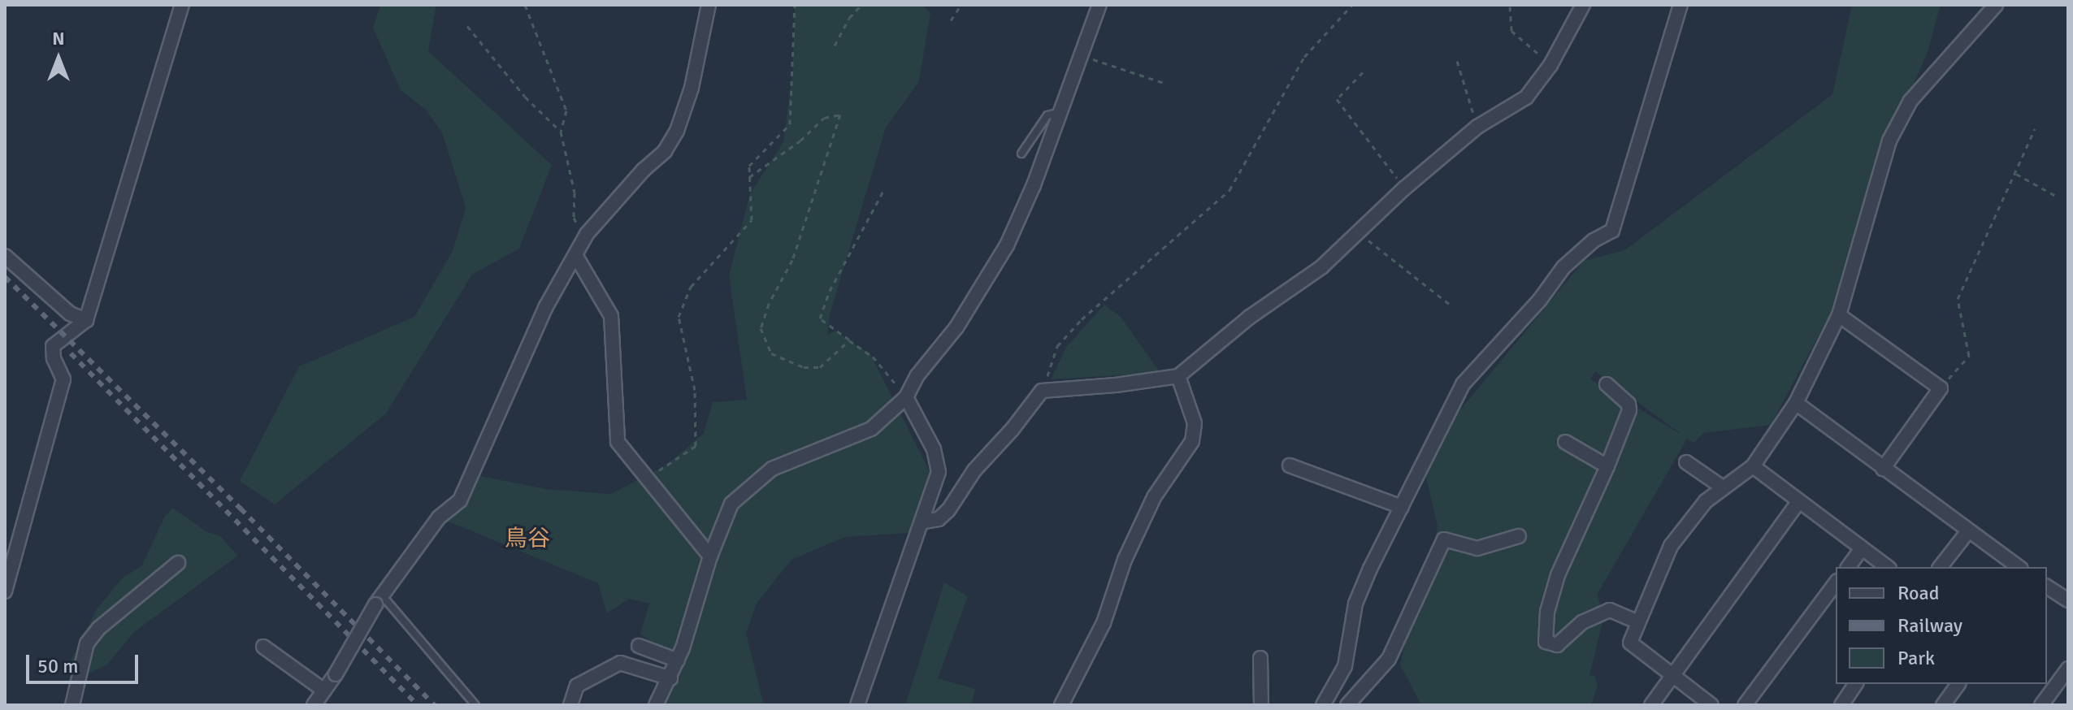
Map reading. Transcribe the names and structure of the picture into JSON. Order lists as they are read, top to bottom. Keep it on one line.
{"districts":["鳥谷"],"legend":["Road","Railway","Park"],"scale_bar":"50 m","north":"top"}
